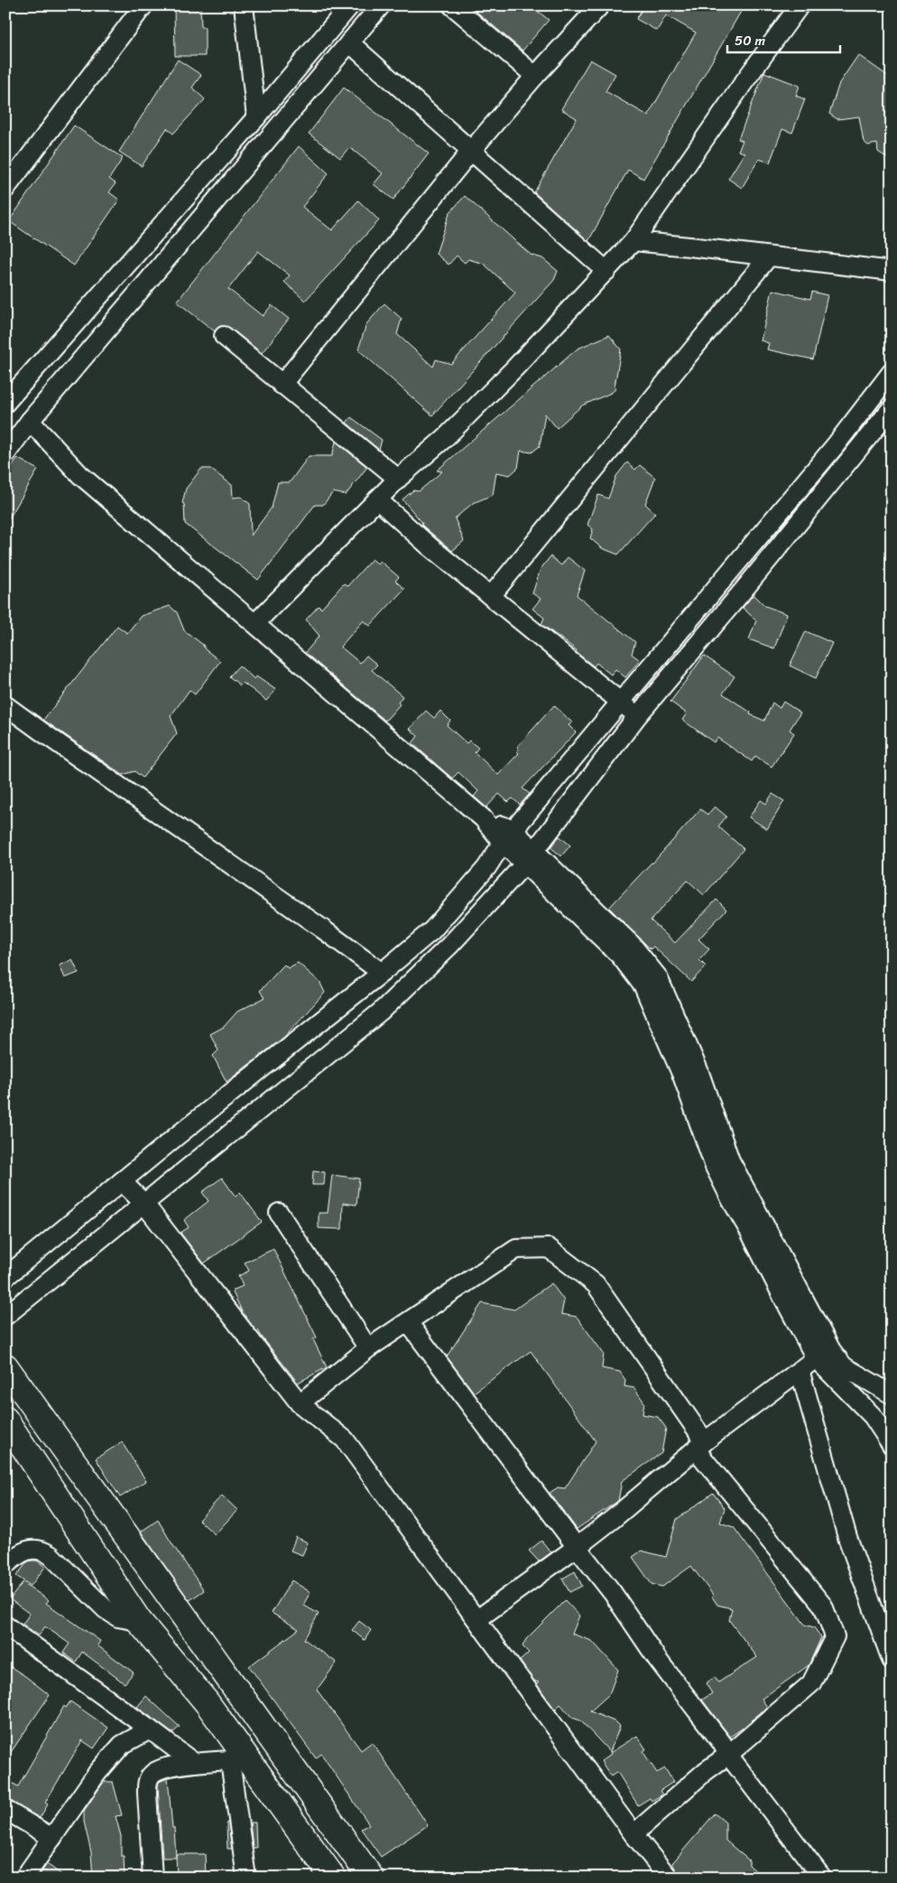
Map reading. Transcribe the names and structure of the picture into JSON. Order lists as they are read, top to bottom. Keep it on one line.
{"scale_bar":"50 m"}
